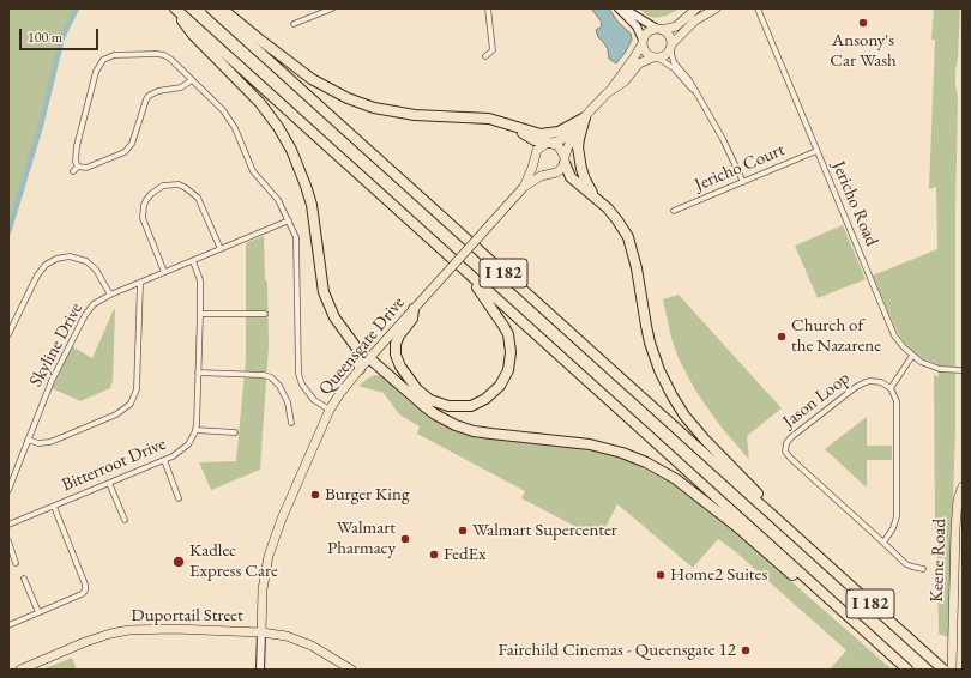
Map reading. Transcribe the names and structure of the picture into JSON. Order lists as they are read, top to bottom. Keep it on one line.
{"streets":{"highway":["I 182"],"main road":["Queensgate Drive","Keene Road","Duportail Street"],"street":["Jericho Court","Jericho Road","Skyline Drive","Jason Loop","Bitterroot Drive"]},"crossings":[["Jericho Court","Jericho Road"],["Queensgate Drive","Duportail Street"]],"places":["Ansony's Car Wash","Church of the Nazarene","Burger King","Walmart Supercenter","Walmart Pharmacy","FedEx","Kadlec Express Care","Home2 Suites","Fairchild Cinemas - Queensgate 12"],"scale_bar":"100 m"}
